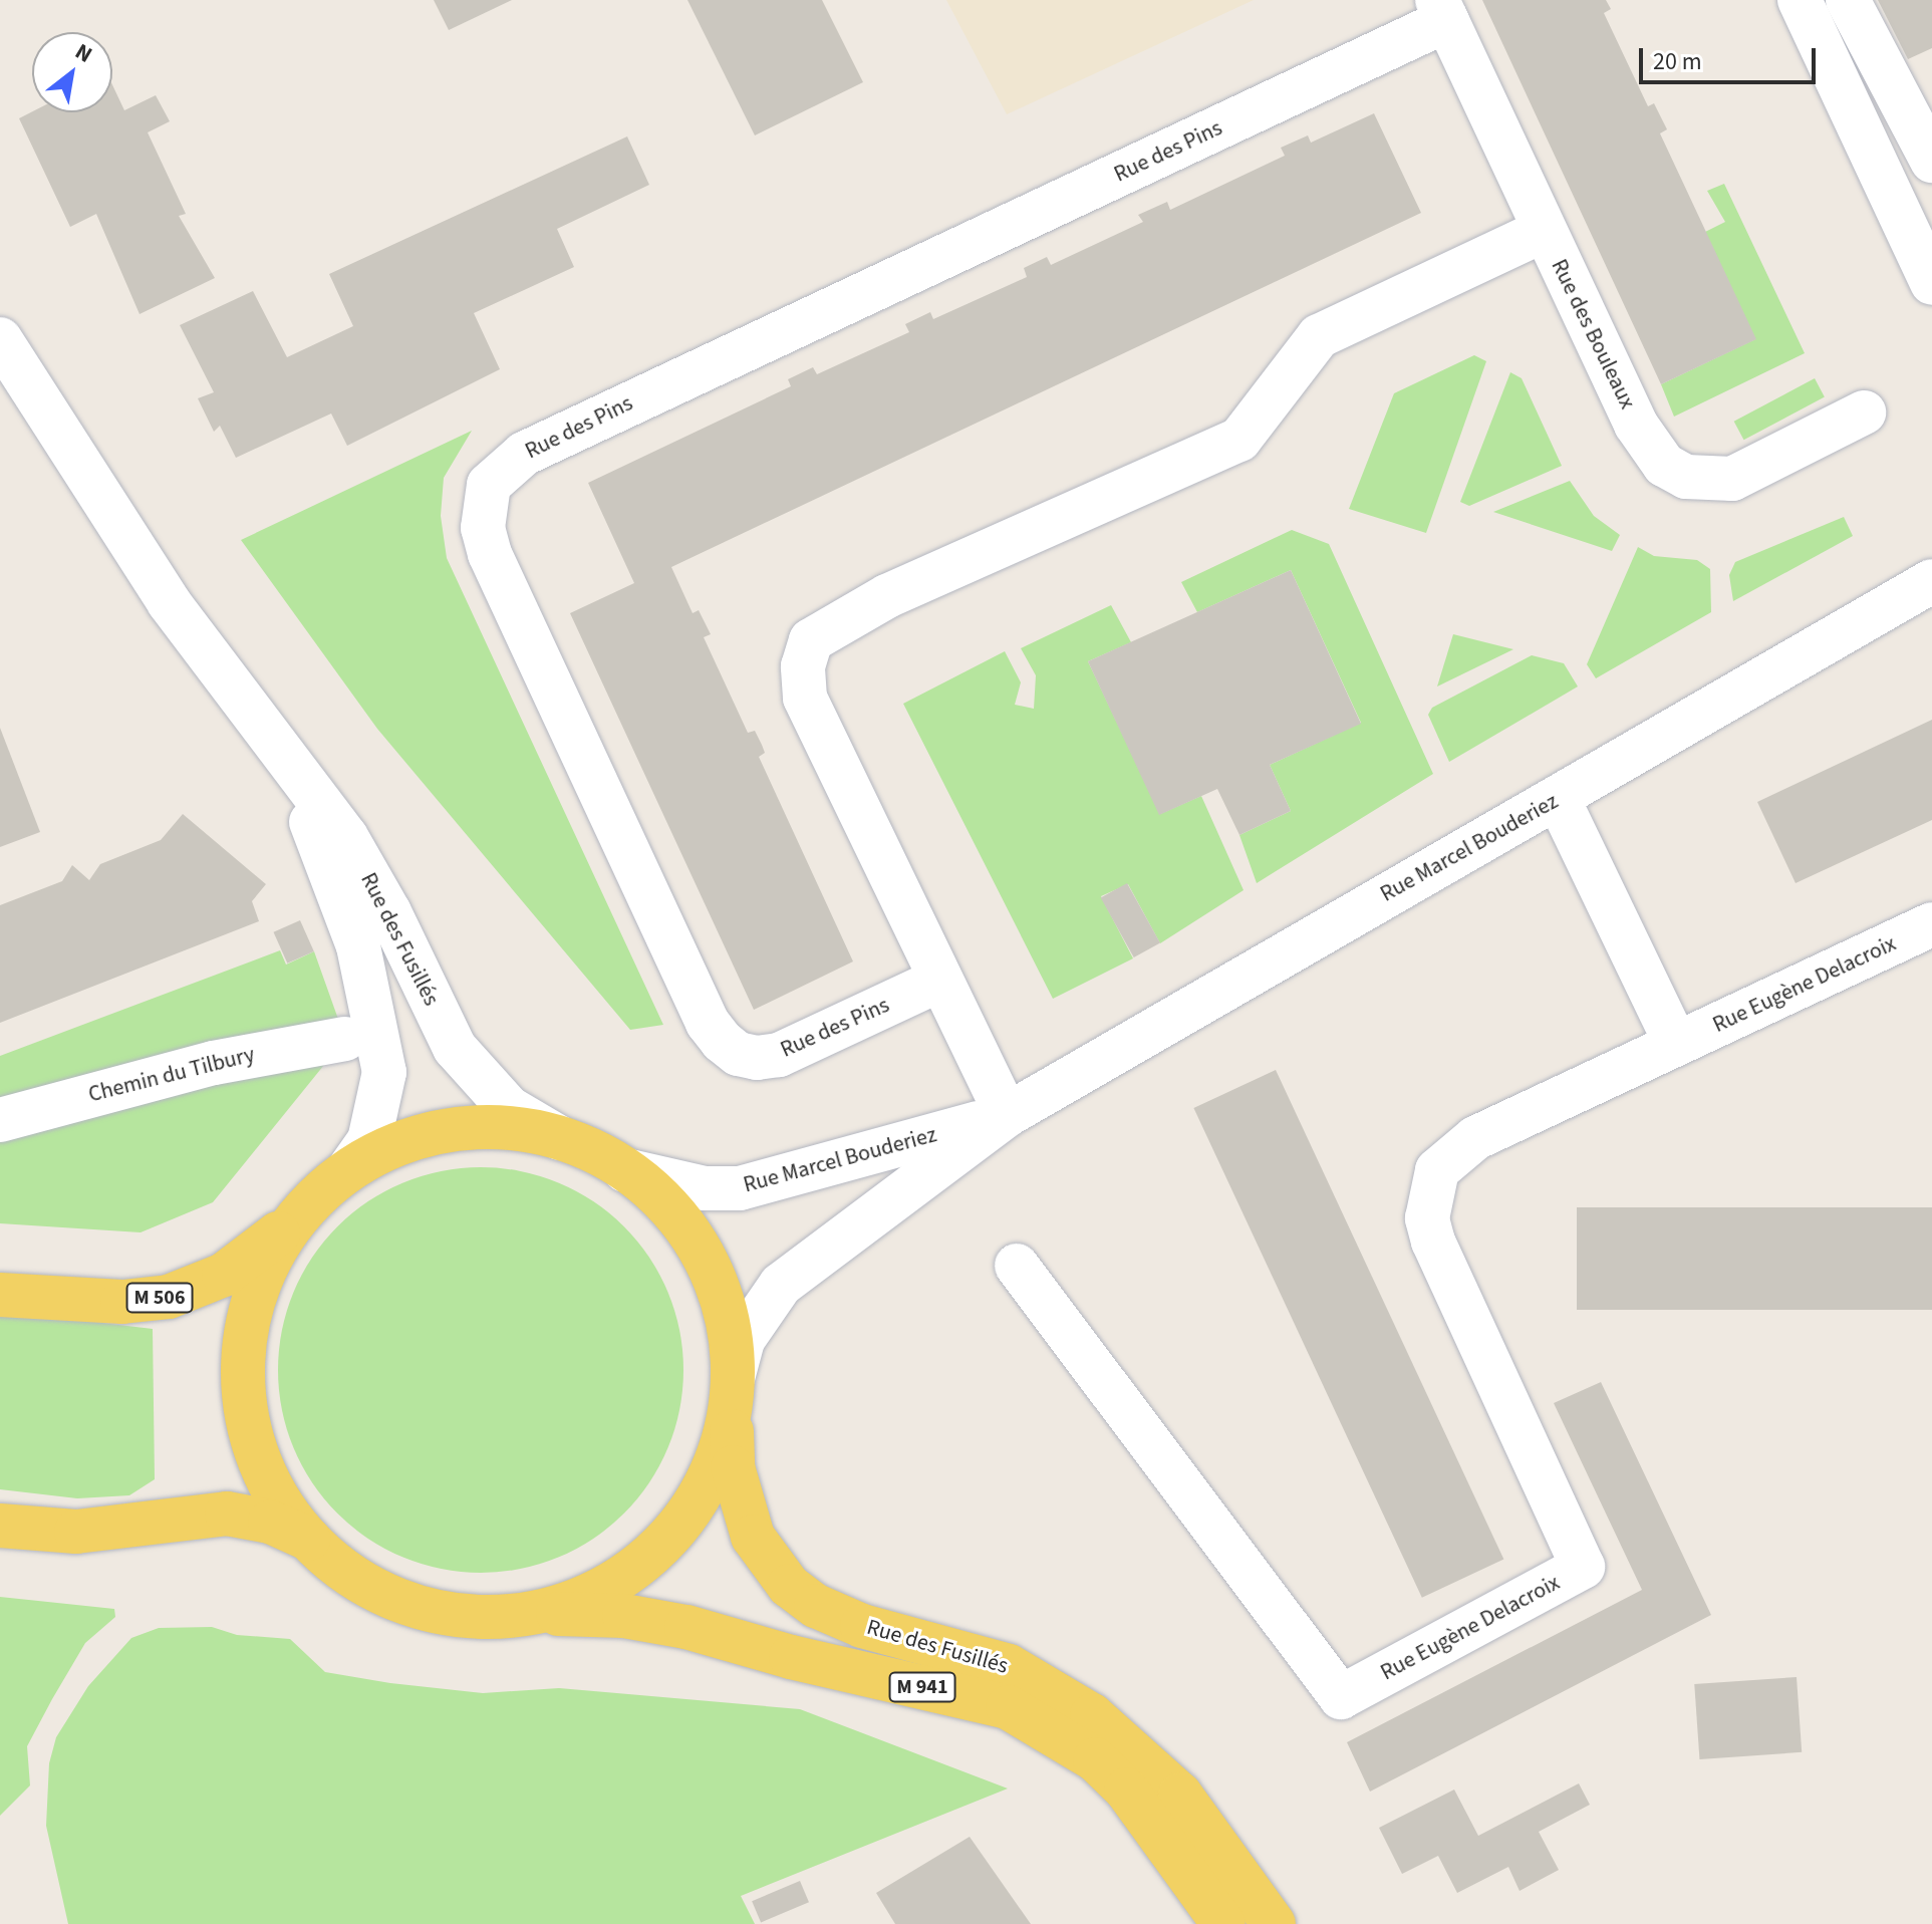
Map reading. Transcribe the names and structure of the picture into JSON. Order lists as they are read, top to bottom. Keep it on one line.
{"streets":{"main road":["Rue des Fusillés","M 506","M 941"],"street":["Rue des Pins","Rue des Bouleaux","Rue Marcel Bouderiez","Rue Eugène Delacroix","Chemin du Tilbury"]},"crossings":[["Rue des Pins","Rue des Bouleaux"],["Rue Marcel Bouderiez","Rue des Fusillés"],["Rue des Fusillés","M 506"]],"scale_bar":"20 m","north":"top right"}
